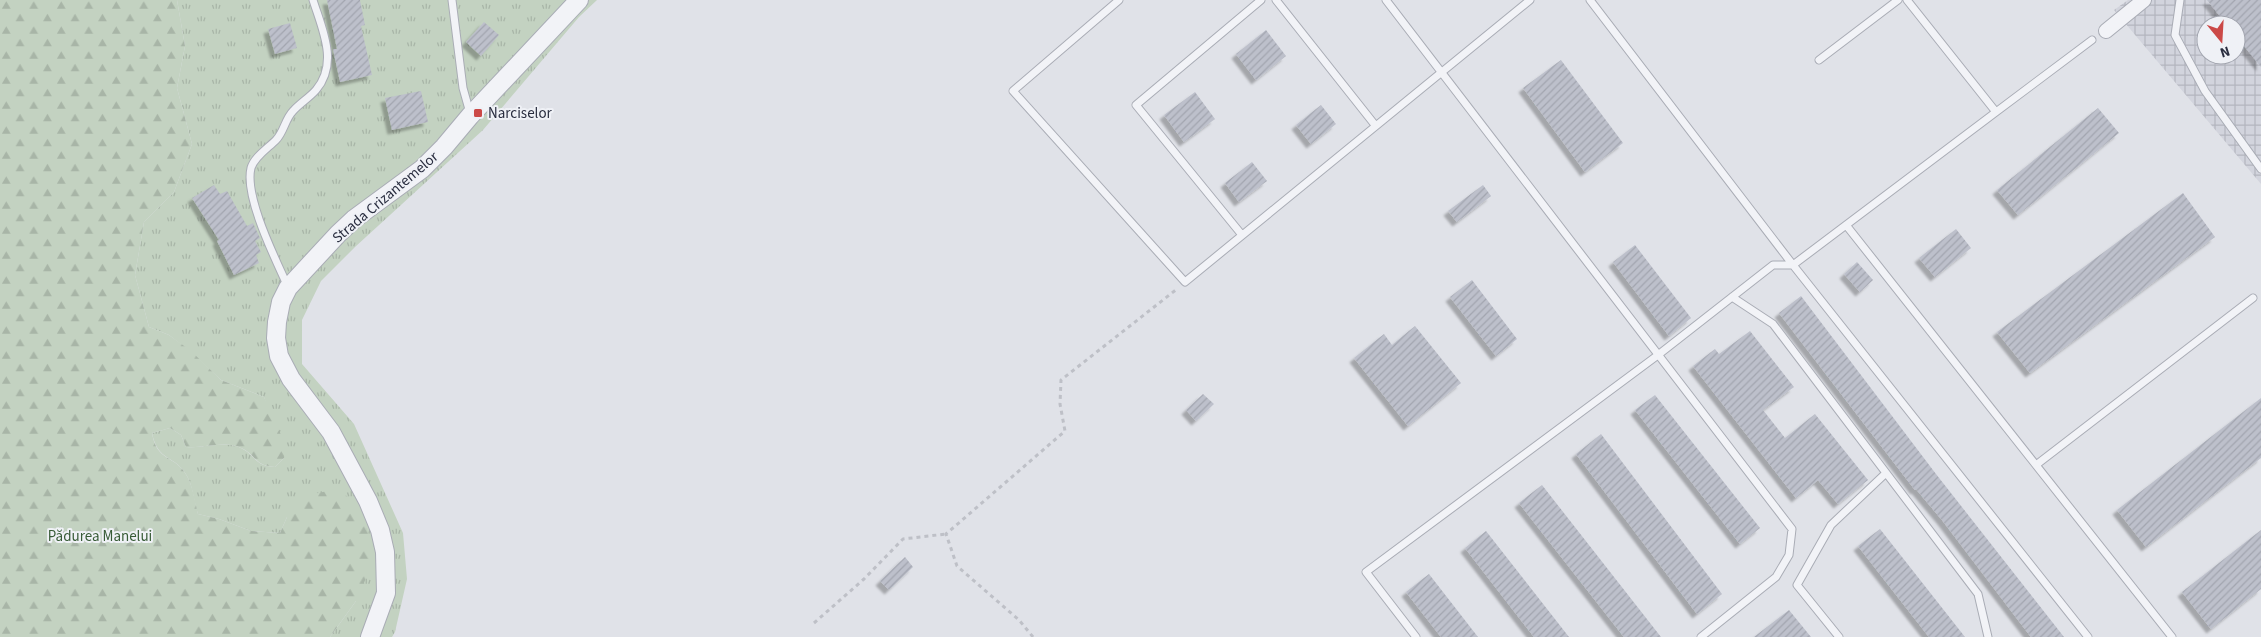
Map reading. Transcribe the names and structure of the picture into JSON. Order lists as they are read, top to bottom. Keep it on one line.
{"streets":{"street":["Strada Crizantemelor"]},"parks":["Pădurea Manelui"],"places":{"transit":["Narciselor"]},"north":"bottom"}
